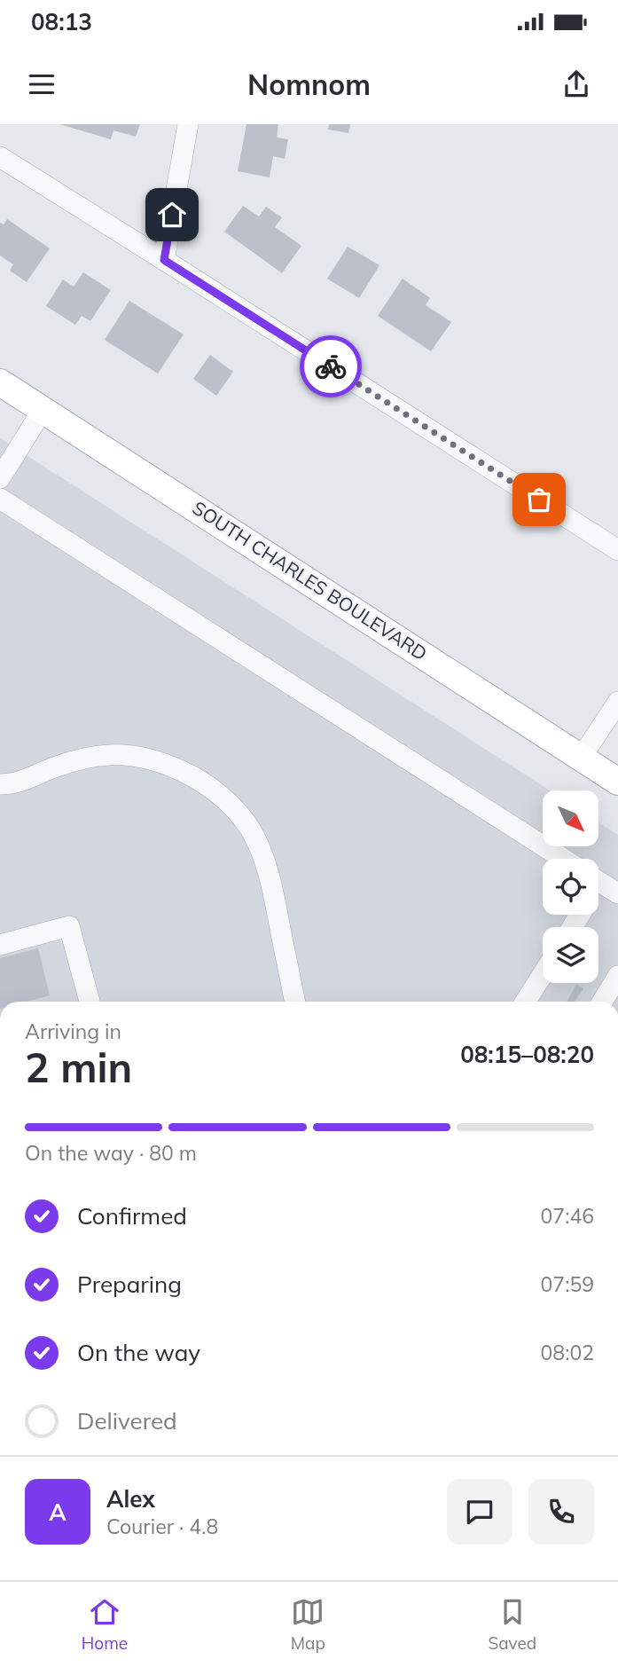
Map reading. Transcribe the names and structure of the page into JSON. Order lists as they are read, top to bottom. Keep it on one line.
{"streets":{"main road":["SOUTH CHARLES BOULEVARD"]},"north":"bottom right","page":{"status":"08:13","header":"Nomnom","heading":["2 min","Arriving in","08:15–08:20"],"panel":["Alex","Courier · 4.8"],"bar":"On the way · 80 m","list":[["Confirmed","07:46"],["Preparing","07:59"],["On the way","08:02"],"Delivered"],"round":"A","tabs":["Home","Map","Saved"]}}
